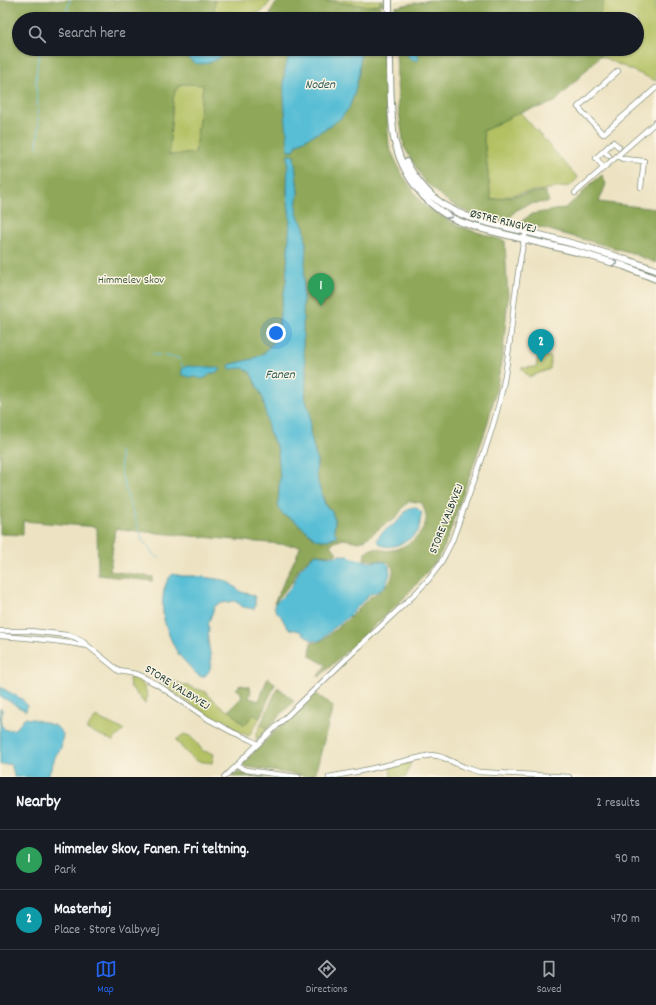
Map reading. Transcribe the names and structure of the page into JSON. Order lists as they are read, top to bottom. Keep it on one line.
{"streets":{"main road":["ØSTRE RINGVEJ"],"street":["STORE VALBYVEJ"]},"crossings":[["ØSTRE RINGVEJ","STORE VALBYVEJ"]],"water":["Noden","Fanen"],"parks":["Himmelev Skov"],"page":{"search":"Search here","pins":["1","2"],"heading":["Nearby","2 results"],"list":[{"mark":"1","name":"Himmelev Skov, Fanen. Fri teltning.","note":"Park","value":"90 m"},{"mark":"2","name":"Masterhøj","note":"Place · Store Valbyvej","value":"470 m"}],"nav":["Map","Directions","Saved"]}}
